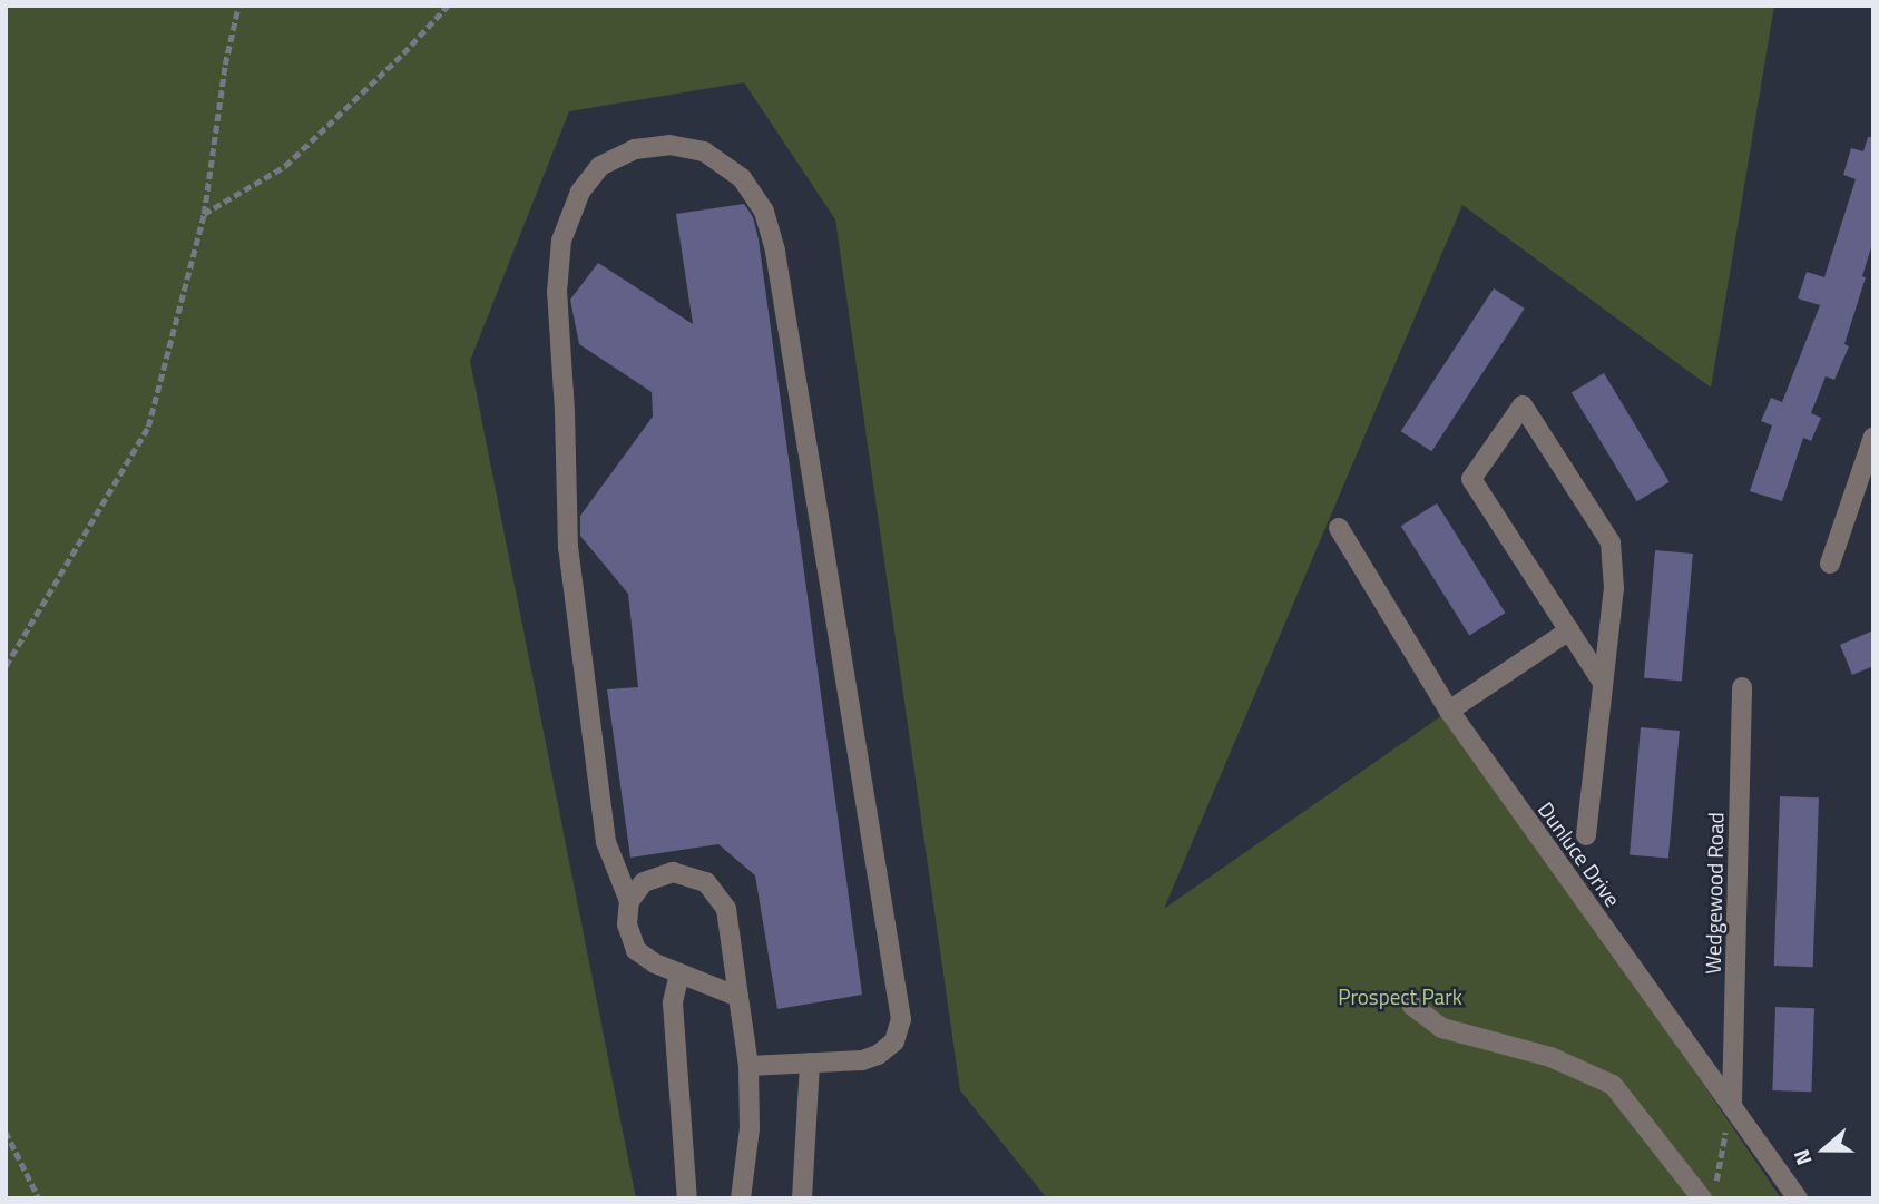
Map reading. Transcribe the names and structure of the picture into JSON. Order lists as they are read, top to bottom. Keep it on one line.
{"streets":{"street":["Dunluce Drive","Wedgewood Road"]},"crossings":[["Dunluce Drive","Wedgewood Road"]],"parks":["Prospect Park"],"north":"left"}
